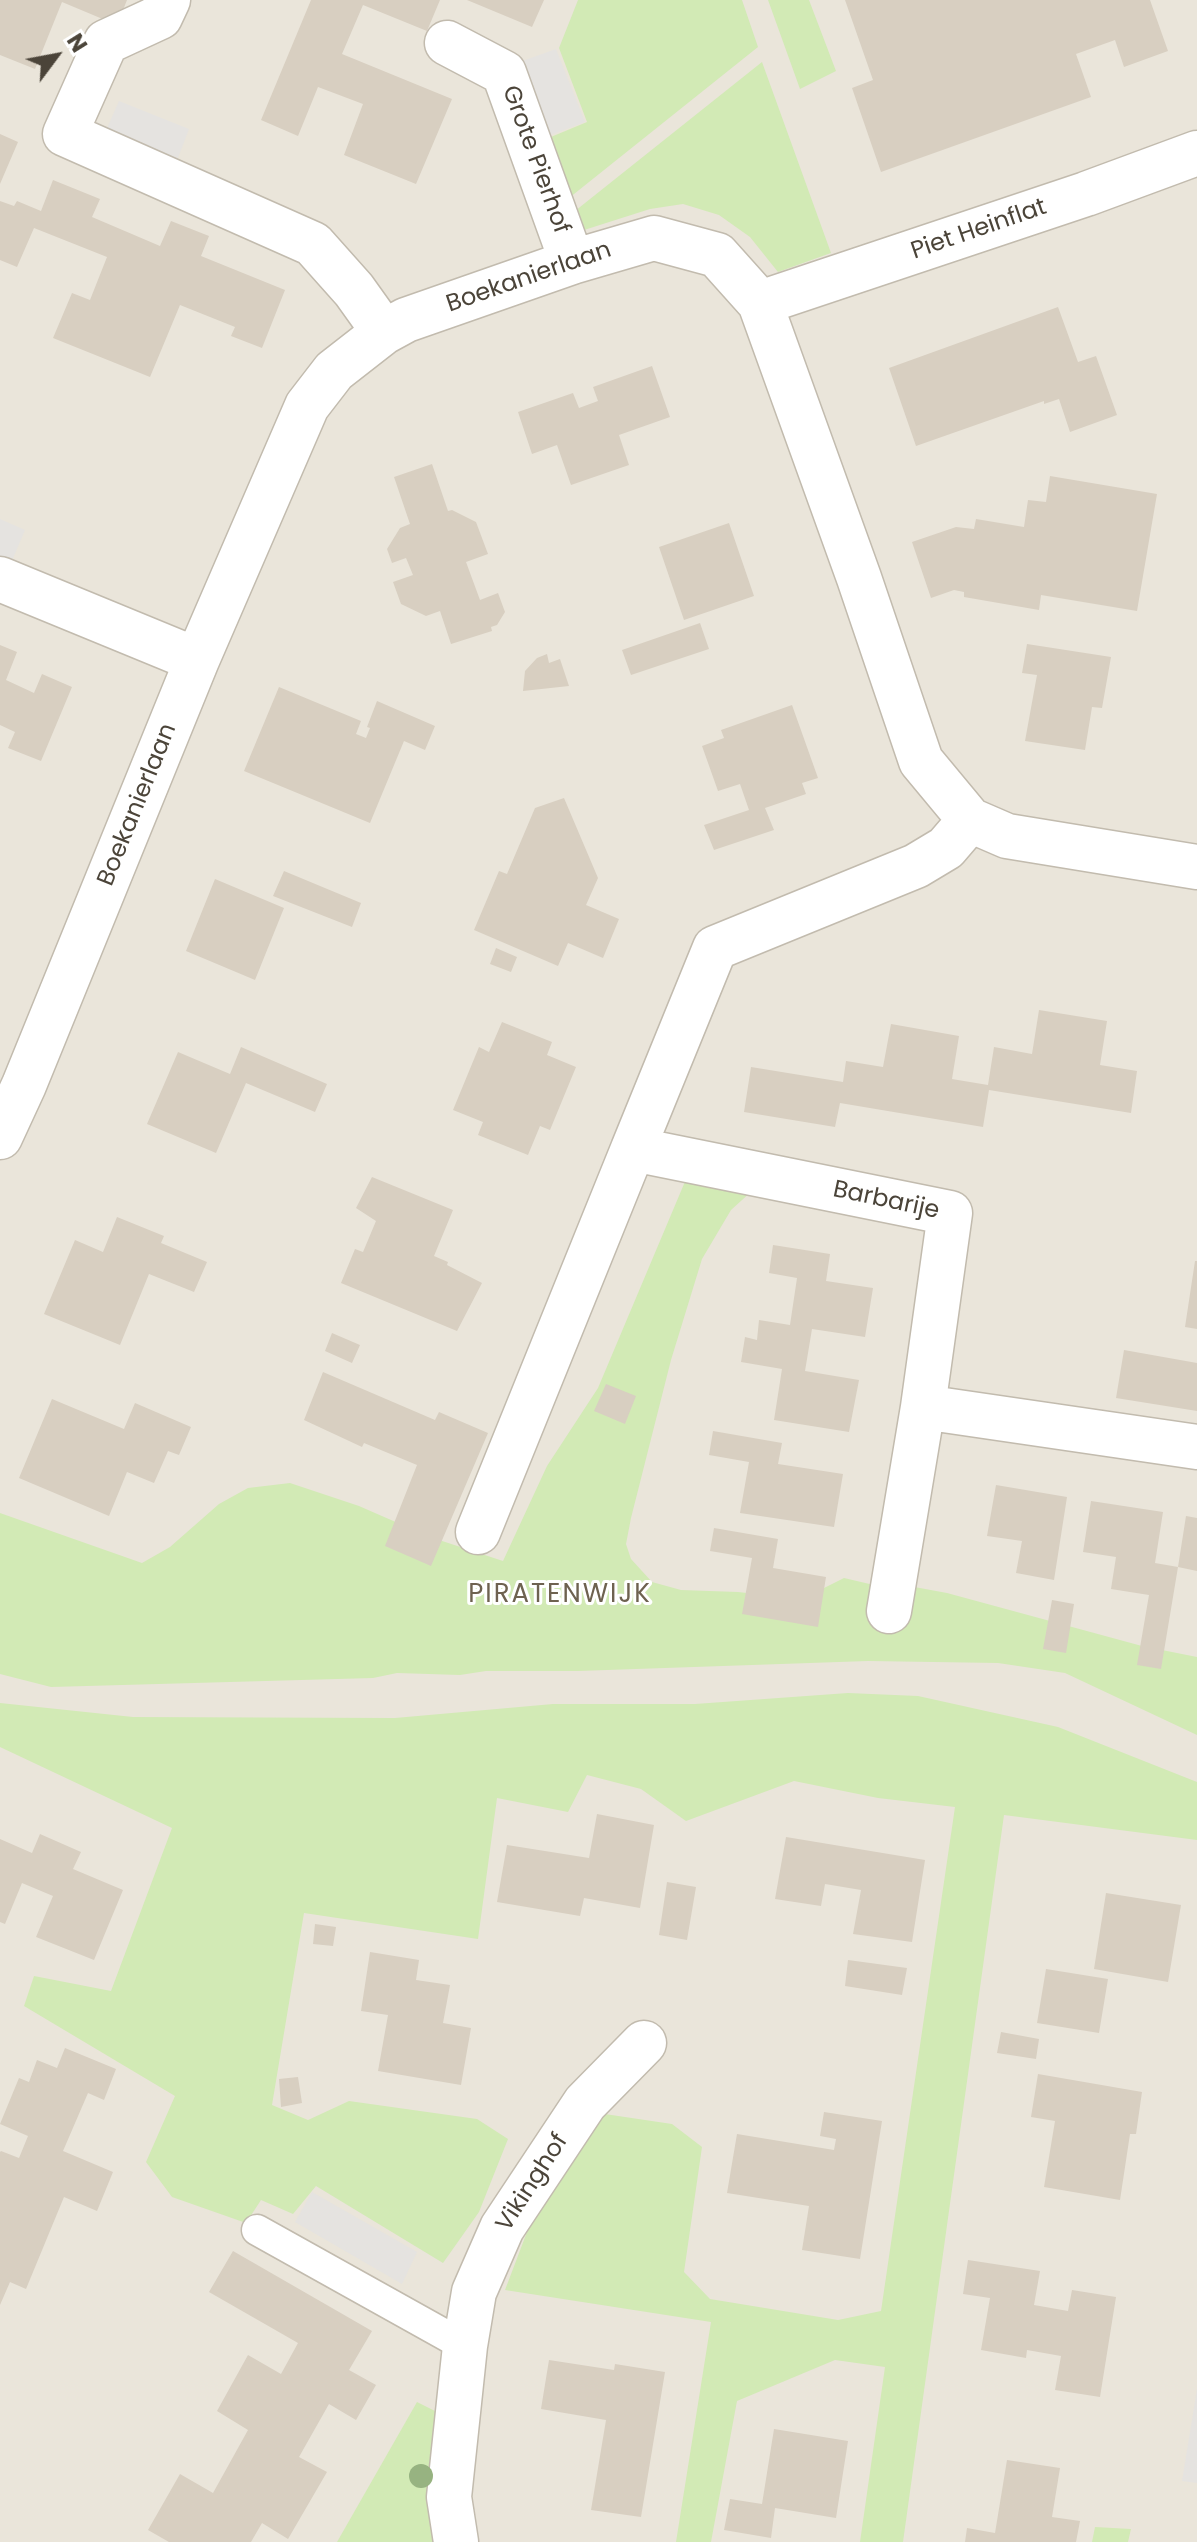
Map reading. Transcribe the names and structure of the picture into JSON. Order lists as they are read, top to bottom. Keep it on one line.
{"streets":{"street":["Grote Pierhof","Piet Heinflat","Boekanierlaan","Barbarije","Vikinghof"]},"crossings":[["Grote Pierhof","Boekanierlaan"],["Piet Heinflat","Boekanierlaan"]],"districts":["PIRATENWIJK"],"north":"top right"}
